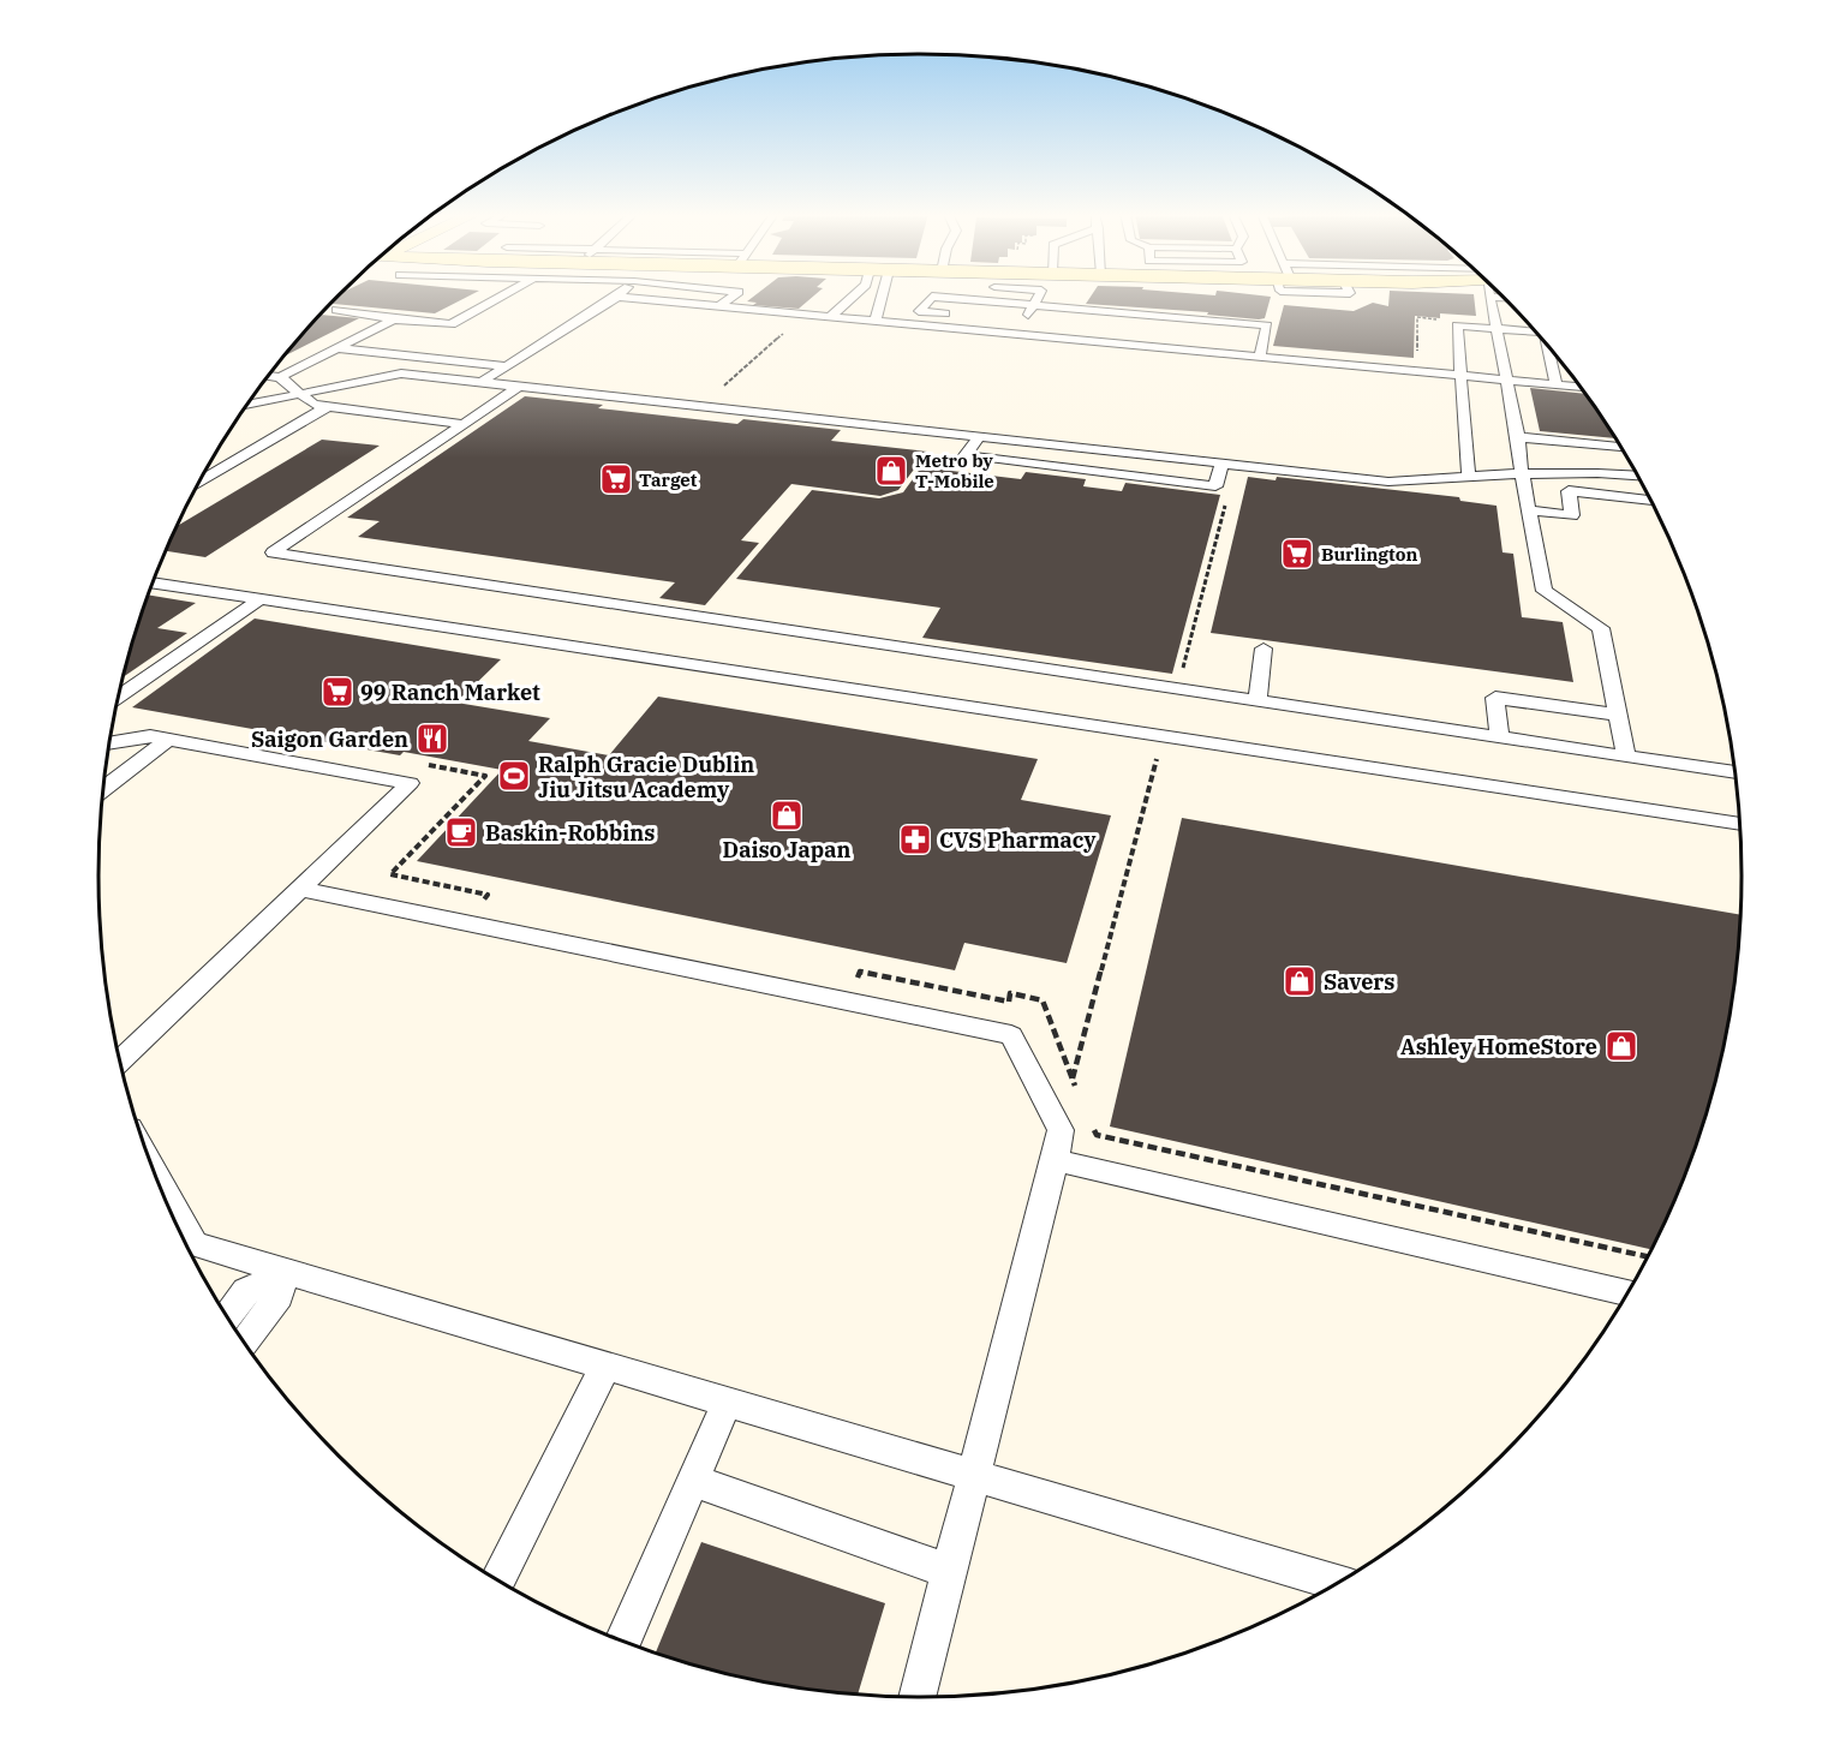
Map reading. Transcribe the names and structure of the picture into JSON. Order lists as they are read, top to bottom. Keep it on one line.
{"places":{"shop":["Metro by T-Mobile","Daiso Japan","Savers","Ashley HomeStore"],"supermarket":["Target","Burlington","99 Ranch Market"],"restaurant":["Saigon Garden"],"sports":["Ralph Gracie Dublin Jiu Jitsu Academy"],"cafe":["Baskin-Robbins"],"pharmacy":["CVS Pharmacy"]}}
